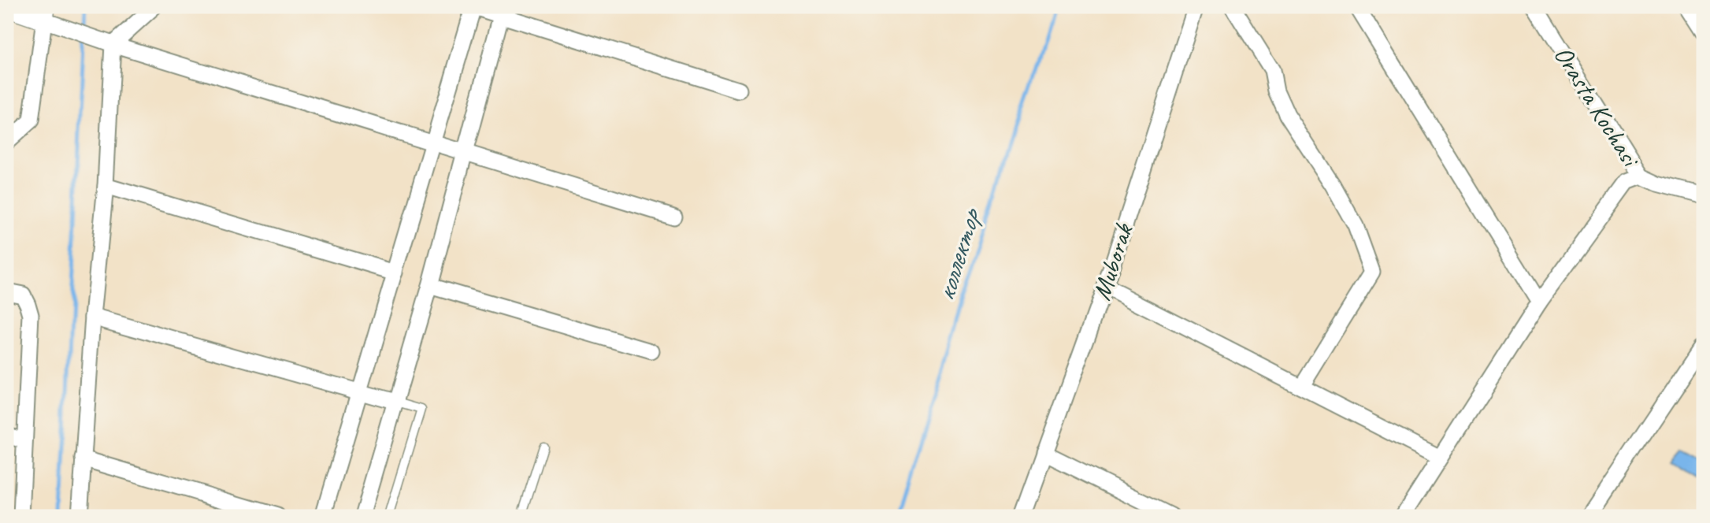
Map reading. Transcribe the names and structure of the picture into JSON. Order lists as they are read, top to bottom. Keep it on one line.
{"streets":{"street":["Orasta Kochasi","Muborak"]},"water":["коллектор"]}
